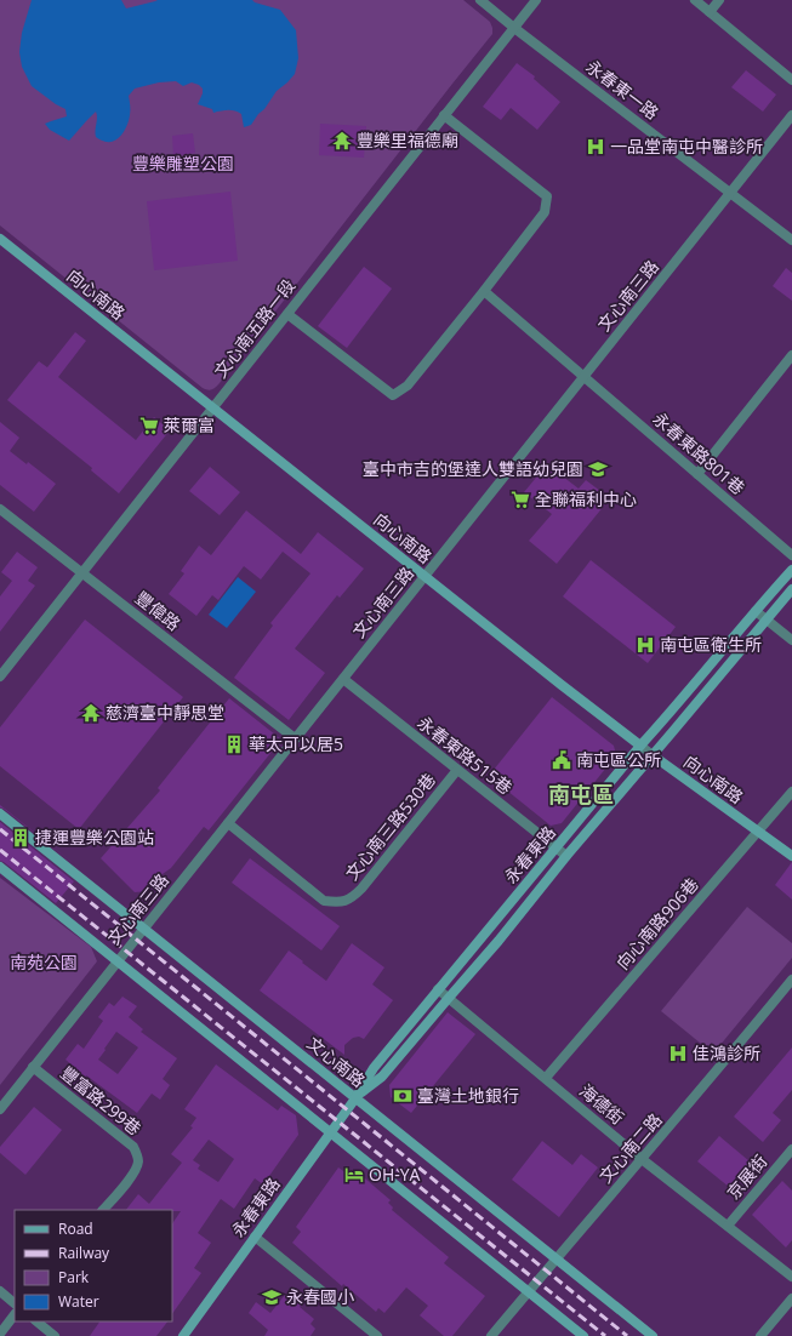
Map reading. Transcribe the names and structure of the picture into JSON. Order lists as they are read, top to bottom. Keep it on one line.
{"streets":{"street":["永春東一路","向心南路","文心南三路","文心南五路一段","永春東路801巷","豐偉路","永春東路515巷","文心南三路530巷","永春東路","向心南路906巷","文心南路","豐富路299巷","海德街","文心南二路","京展街"]},"crossings":[["永春東一路","文心南三路"],["永春東一路","文心南五路一段"],["向心南路","文心南三路"],["向心南路","文心南五路一段"],["向心南路","永春東路"],["向心南路","向心南路906巷"],["文心南三路","永春東路801巷"],["文心南三路","豐偉路"],["文心南三路","永春東路515巷"],["文心南三路","文心南三路530巷"],["文心南三路","文心南路"],["文心南三路","豐富路299巷"],["文心南五路一段","豐偉路"],["永春東路515巷","文心南三路530巷"],["永春東路515巷","永春東路"],["永春東路","文心南路"],["永春東路","海德街"],["向心南路906巷","海德街"],["文心南路","文心南二路"],["海德街","文心南二路"],["海德街","京展街"]],"districts":["南屯區"],"parks":["豐樂雕塑公園","南苑公園"],"places":{"temple":["豐樂里福德廟","慈濟臺中靜思堂"],"hospital":["一品堂南屯中醫診所","南屯區衛生所","佳鴻診所"],"supermarket":["萊爾富","全聯福利中心"],"school or university":["臺中市吉的堡達人雙語幼兒園","永春國小"],"building":["華太可以居5","捷運豐樂公園站"],"public building":["南屯區公所"],"bank":["臺灣土地銀行"],"hotel":["OH-YA"]},"legend":["Road","Railway","Park","Water"]}
